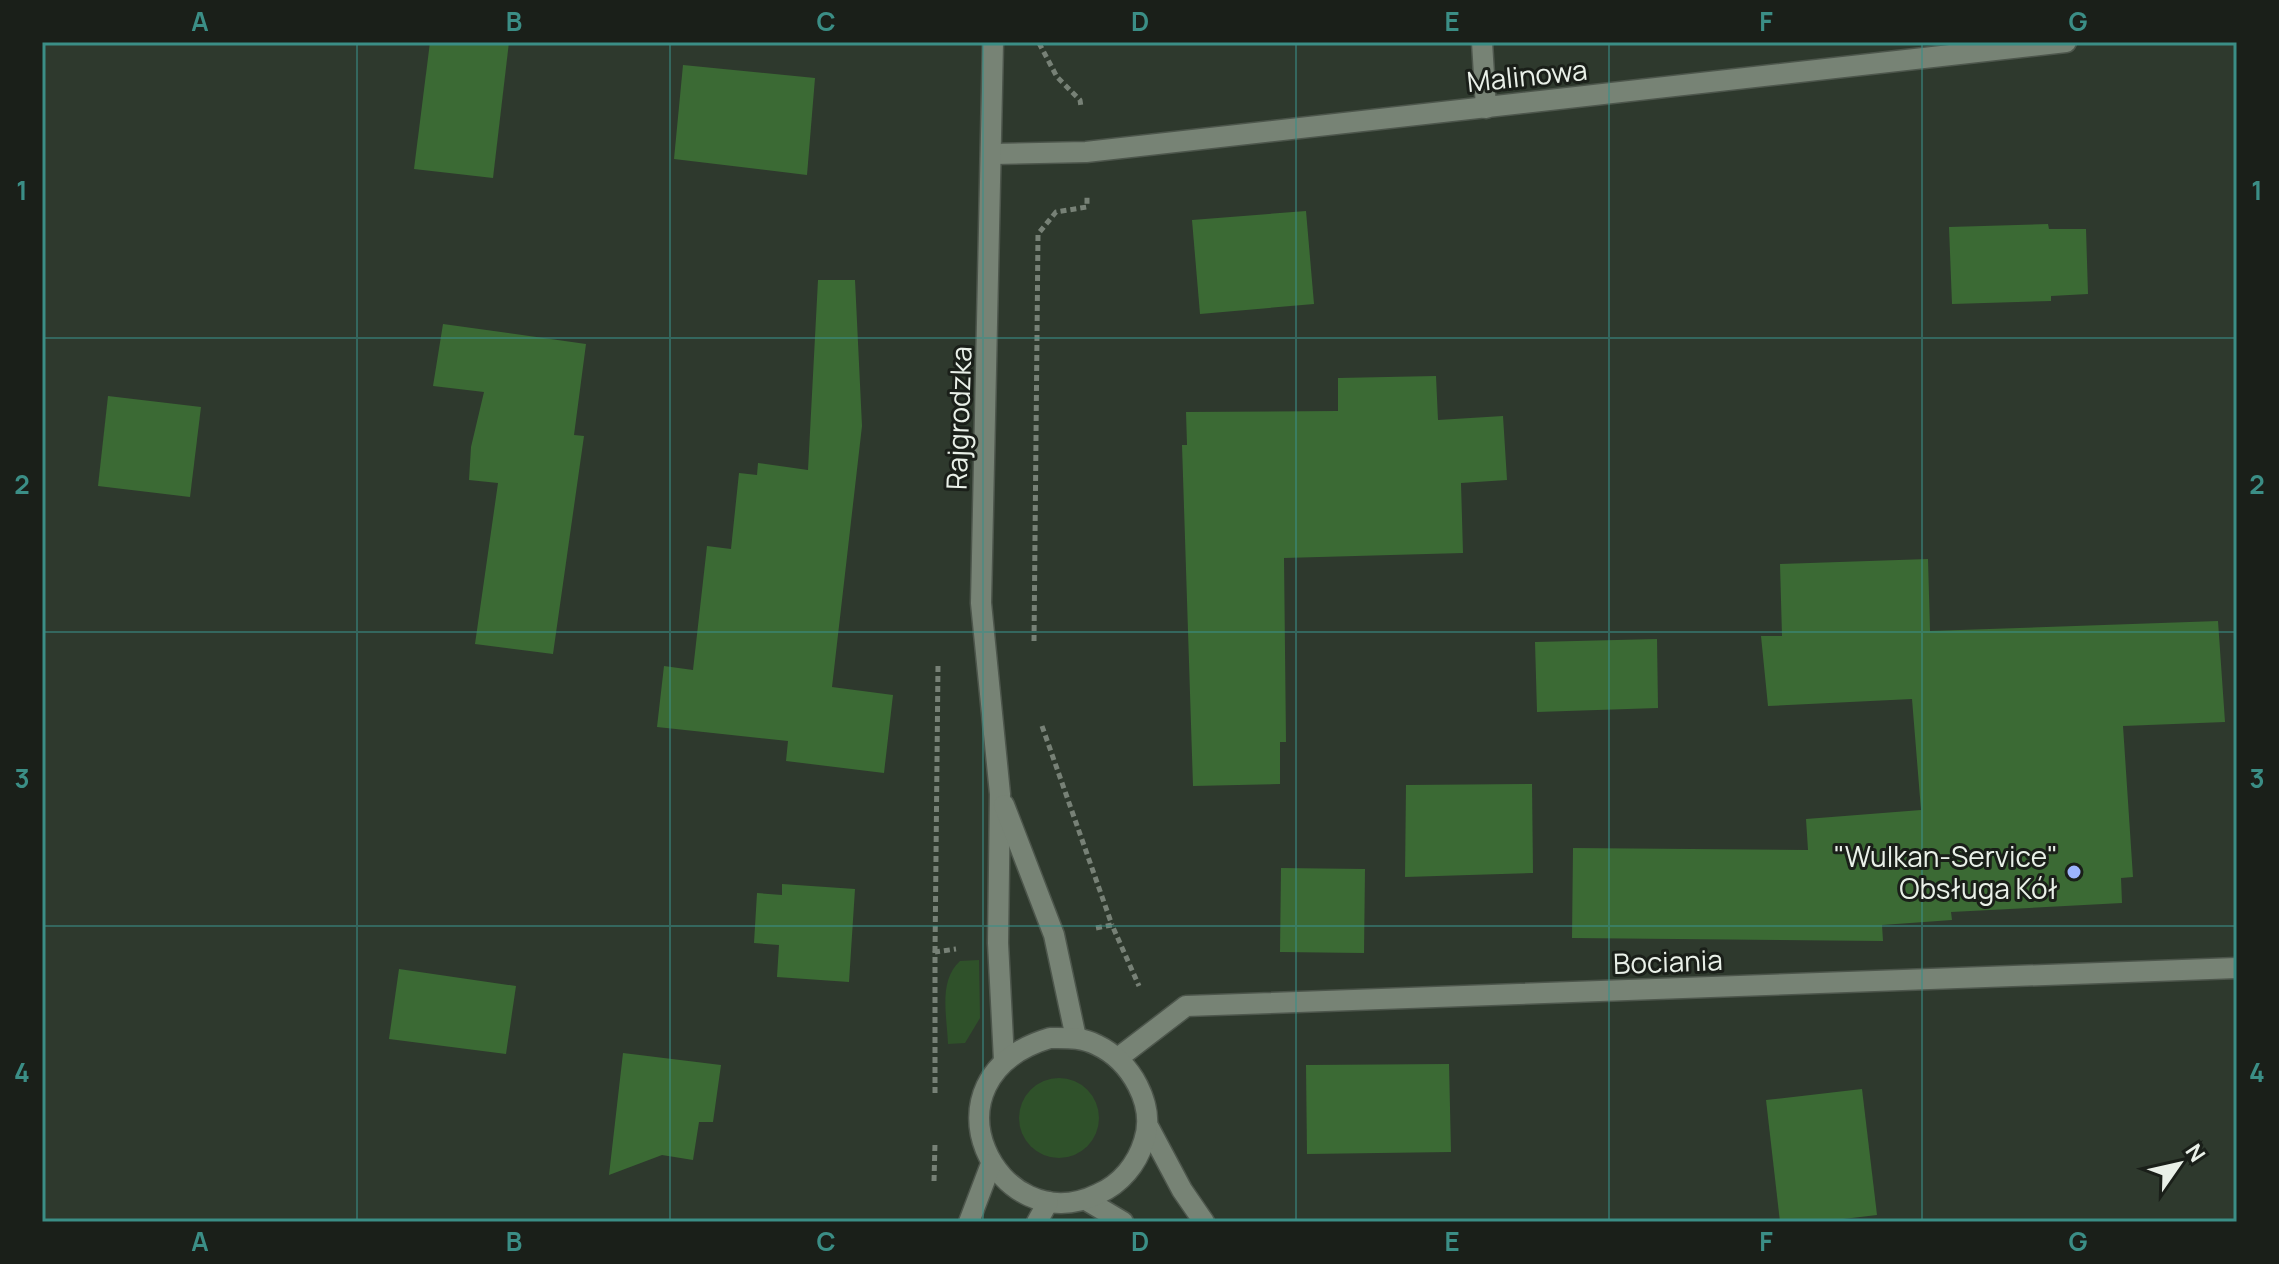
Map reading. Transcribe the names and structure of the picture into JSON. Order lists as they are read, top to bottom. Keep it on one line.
{"streets":{"street":["Malinowa","Rajgrodzka","Bociania"]},"crossings":[["Malinowa","Rajgrodzka"],["Rajgrodzka","Bociania"]],"places":["\"Wulkan-Service\" Obsługa Kół"],"north":"top right","grid":{"columns":["A","B","C","D","E","F","G"],"rows":["1","2","3","4"]}}
